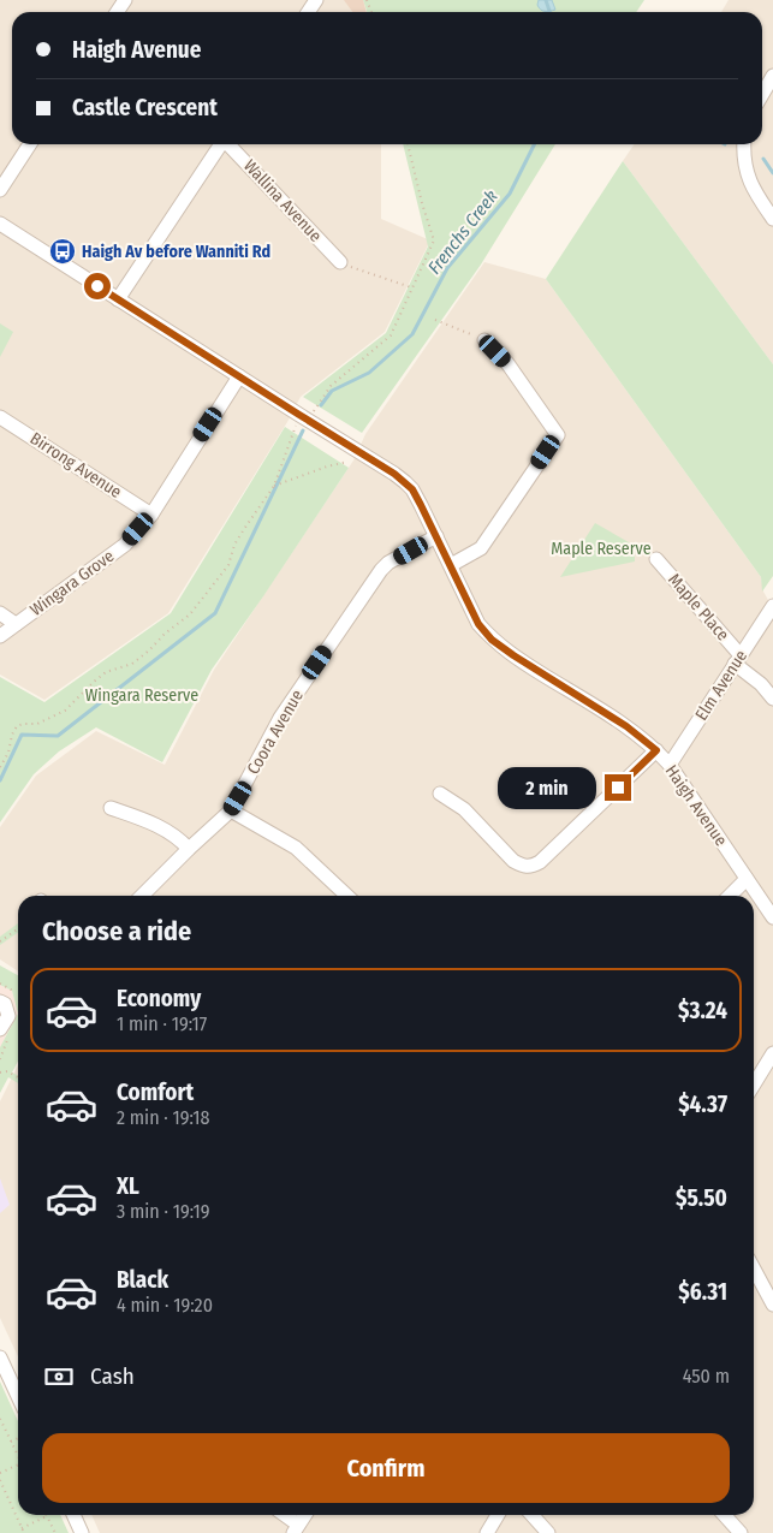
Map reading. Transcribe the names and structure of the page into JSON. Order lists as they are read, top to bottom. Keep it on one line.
{"streets":{"street":["Wallina Avenue","Birrong Avenue","Wingara Grove","Maple Place","Elm Avenue","Coora Avenue","Haigh Avenue"]},"crossings":[["Birrong Avenue","Wingara Grove"],["Wingara Grove","Haigh Avenue"],["Maple Place","Elm Avenue"],["Elm Avenue","Haigh Avenue"],["Coora Avenue","Haigh Avenue"]],"water":["Frenchs Creek"],"parks":["Maple Reserve","Wingara Reserve"],"places":{"bus stop":["Haigh Av before Wanniti Rd"]},"page":{"banner":["Haigh Avenue","Castle Crescent"],"bubble":"2 min","heading":"Choose a ride","list":[{"name":"Economy","note":"1 min · 19:17","value":"$3.24"},{"name":"Comfort","note":"2 min · 19:18","value":"$4.37"},{"name":"XL","note":"3 min · 19:19","value":"$5.50"},{"name":"Black","note":"4 min · 19:20","value":"$6.31"}],"pay":["Cash","450 m"],"buttons":"Confirm"}}
